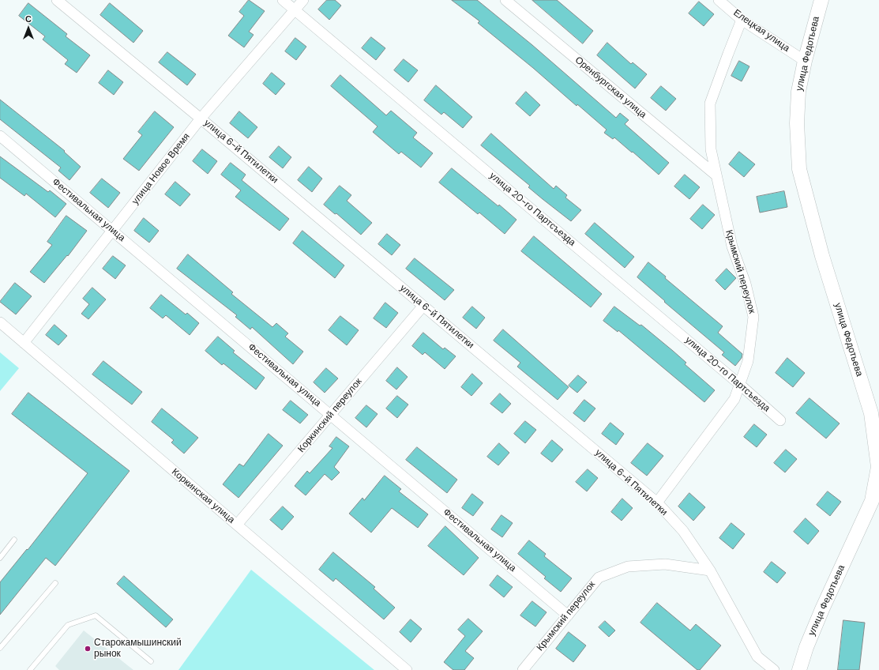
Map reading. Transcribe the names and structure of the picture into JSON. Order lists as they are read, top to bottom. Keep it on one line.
{"streets":{"main road":["улица Федотьева"],"street":["Елецкая улица","Оренбургская улица","улица 6-й Пятилетки","улица Новое Время","улица 20-го Партсъезда","Фестивальная улица","Крымский переулок","Коркинский переулок","Коркинская улица"]},"crossings":[["Елецкая улица","улица Федотьева"],["Елецкая улица","Крымский переулок"],["Оренбургская улица","Крымский переулок"],["улица 6-й Пятилетки","улица Новое Время"],["улица 6-й Пятилетки","Крымский переулок"],["улица 6-й Пятилетки","Коркинский переулок"],["улица Новое Время","улица 20-го Партсъезда"],["улица Новое Время","Фестивальная улица"],["улица Новое Время","Коркинская улица"],["улица 20-го Партсъезда","Крымский переулок"],["Фестивальная улица","Крымский переулок"],["Фестивальная улица","Коркинский переулок"],["Коркинский переулок","Коркинская улица"]],"places":["Старокамышинский рынок"],"north":"top"}
